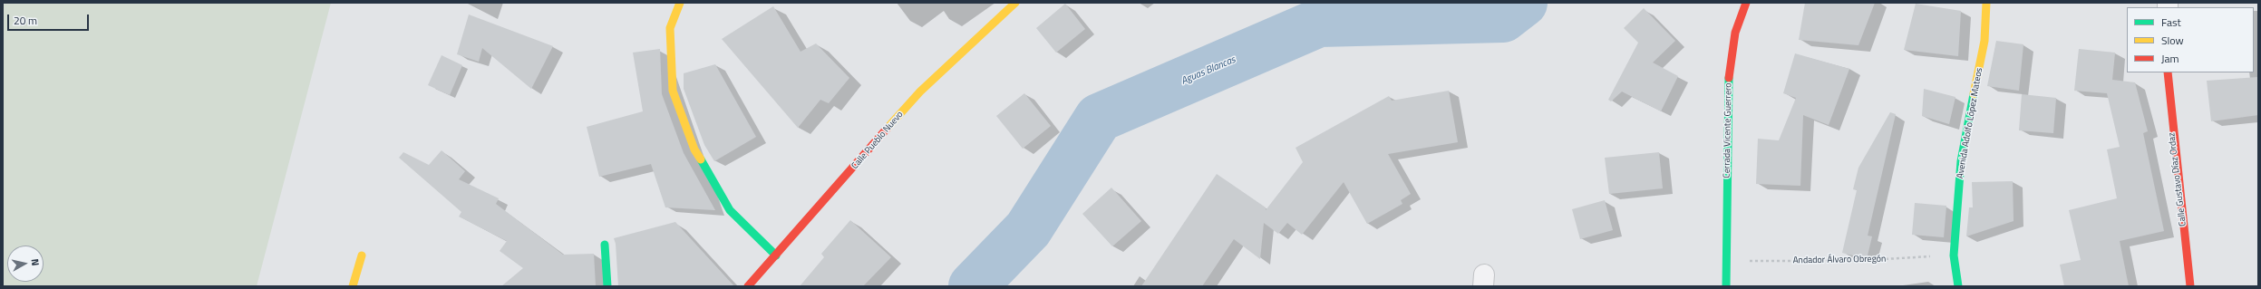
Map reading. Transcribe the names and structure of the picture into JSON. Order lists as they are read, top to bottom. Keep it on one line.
{"streets":{"street":["Avenida Adolfo López Mateos","Cerrada Vicente Guerrero","Calle Pueblo Nuevo","Calle Gustavo Díaz Ordaz"],"path":["Andador Álvaro Obregón"]},"crossings":[["Avenida Adolfo López Mateos","Andador Álvaro Obregón"],["Cerrada Vicente Guerrero","Andador Álvaro Obregón"]],"water":["Aguas Blancas"],"legend":["Fast","Slow","Jam"],"scale_bar":"20 m","north":"right"}
